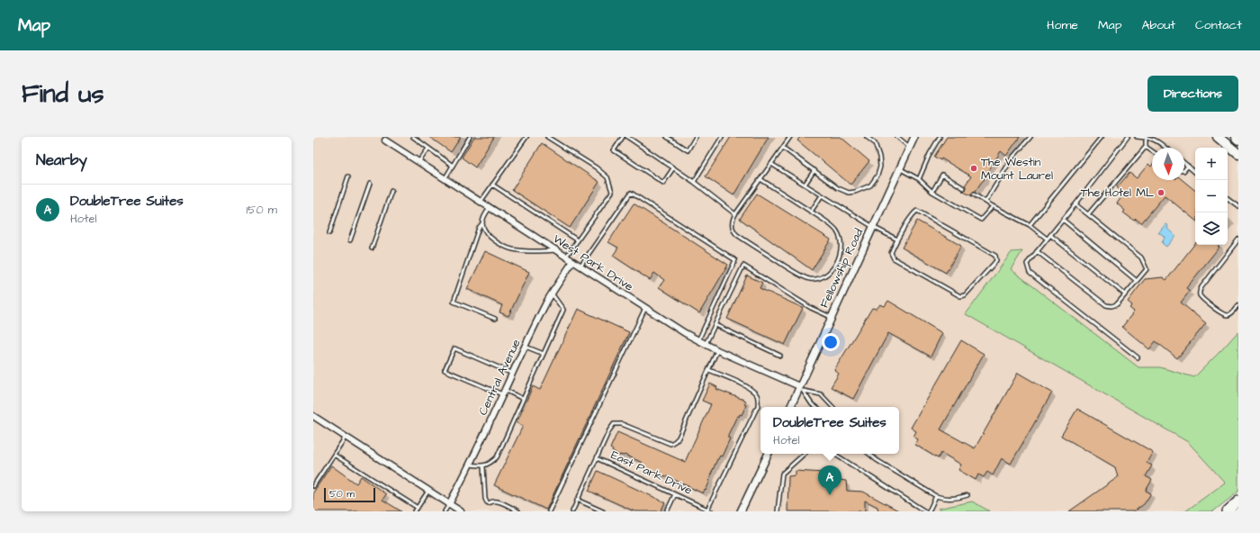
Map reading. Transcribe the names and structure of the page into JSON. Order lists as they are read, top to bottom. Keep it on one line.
{"streets":{"street":["West Park Drive","Fellowship Road","Central Avenue"],"lane":["East Park Drive"]},"crossings":[["West Park Drive","Fellowship Road"],["West Park Drive","Central Avenue"]],"places":["The Westin Mount Laurel","The Hotel ML"],"scale_bar":"50 m","north":"bottom","page":{"header":"Map","nav":["Home","Map","About","Contact"],"buttons":"Directions","title":"Find us","heading":"Nearby","map_buttons":["+","−"],"list":[{"mark":"A","name":"DoubleTree Suites","note":"Hotel","value":"150 m"}],"popup":["DoubleTree Suites","Hotel"],"pins":"A","scale":"50 m"}}
